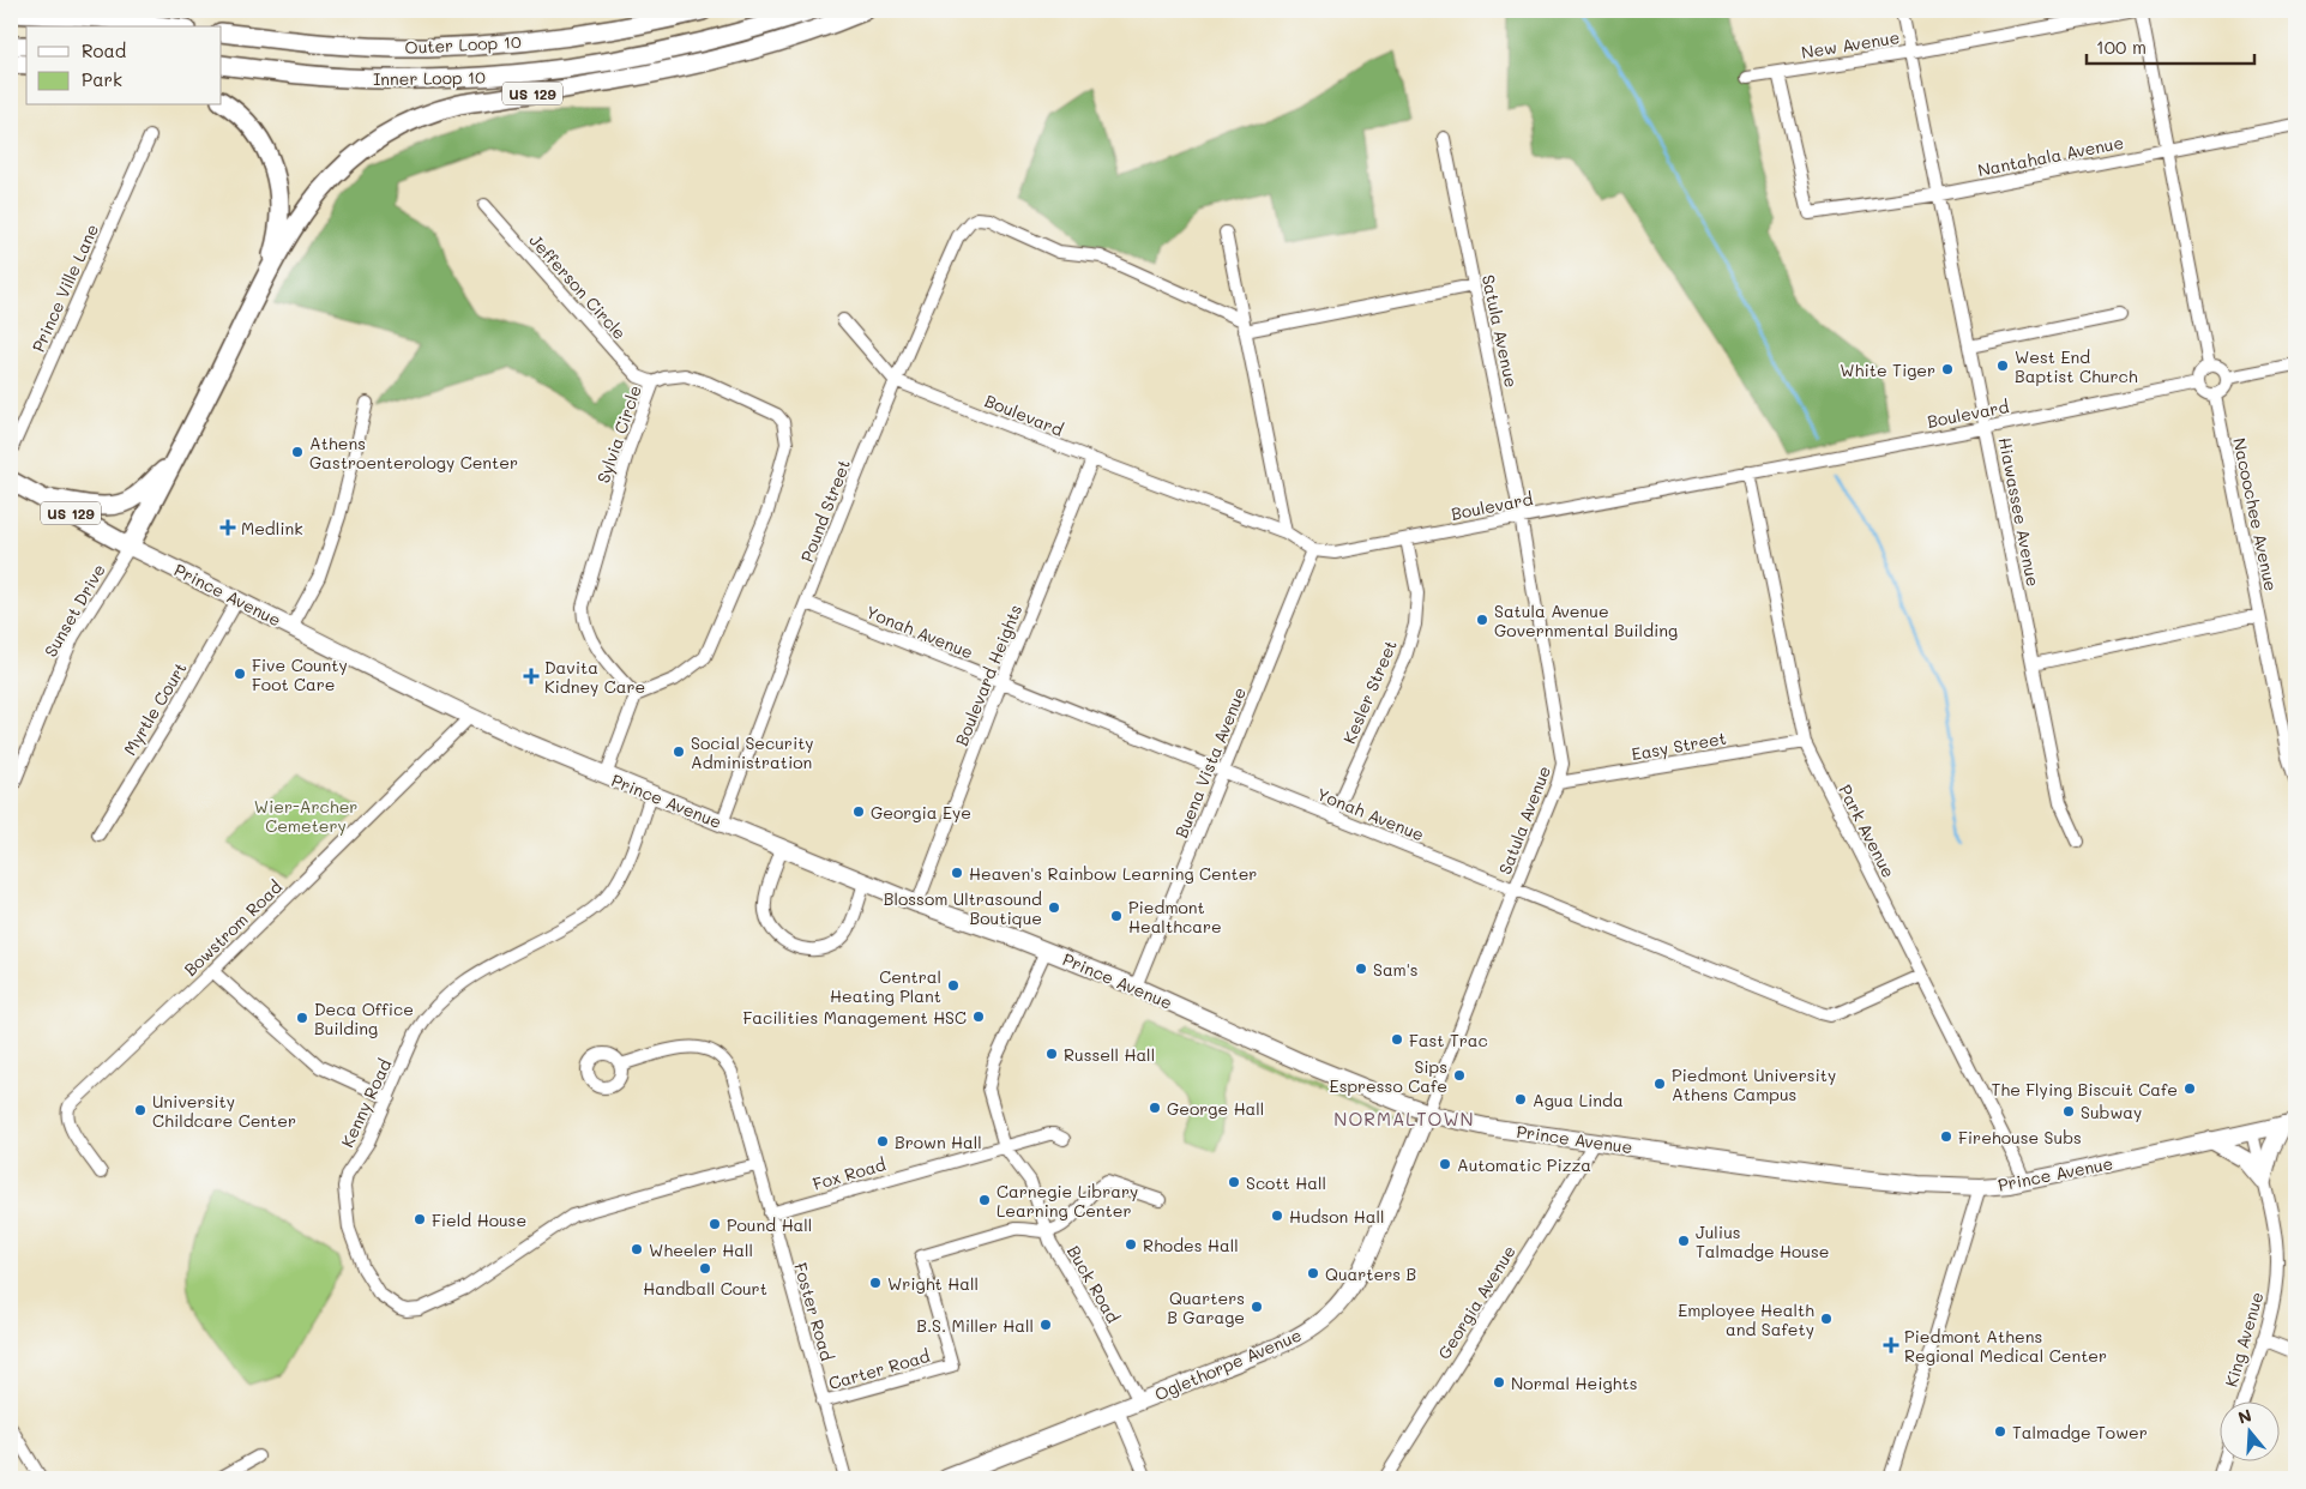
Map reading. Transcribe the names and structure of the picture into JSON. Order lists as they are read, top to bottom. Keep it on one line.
{"streets":{"highway":["Outer Loop 10","Inner Loop 10","US 129","Prince Avenue"],"main road":["Oglethorpe Avenue"],"street":["New Avenue","Nantahala Avenue","Jefferson Circle","Prince Ville Lane","Satula Avenue","Boulevard","Sylvia Circle","Pound Street","Hiawassee Avenue","Nacoochee Avenue","Sunset Drive","Yonah Avenue","Boulevard Heights","Kesler Street","Myrtle Court","Easy Street","Buena Vista Avenue","Park Avenue","Bowstrom Road","Kenny Road","Fox Road","Buck Road","Georgia Avenue","Foster Road","King Avenue","Carter Road"]},"crossings":[["New Avenue","Nantahala Avenue"],["New Avenue","Hiawassee Avenue"],["US 129","Prince Avenue"],["US 129","Sunset Drive"],["Nantahala Avenue","Hiawassee Avenue"],["Jefferson Circle","Sylvia Circle"],["Satula Avenue","Boulevard"],["Satula Avenue","Prince Avenue"],["Satula Avenue","Yonah Avenue"],["Satula Avenue","Easy Street"],["Satula Avenue","Oglethorpe Avenue"],["Boulevard","Pound Street"],["Boulevard","Hiawassee Avenue"],["Boulevard","Nacoochee Avenue"],["Boulevard","Boulevard Heights"],["Boulevard","Kesler Street"],["Boulevard","Buena Vista Avenue"],["Boulevard","Park Avenue"],["Pound Street","Prince Avenue"],["Pound Street","Yonah Avenue"],["Prince Avenue","Sunset Drive"],["Prince Avenue","Boulevard Heights"],["Prince Avenue","Myrtle Court"],["Prince Avenue","Buena Vista Avenue"],["Prince Avenue","Park Avenue"],["Prince Avenue","Bowstrom Road"],["Prince Avenue","Kenny Road"],["Prince Avenue","Buck Road"],["Prince Avenue","Georgia Avenue"],["Prince Avenue","King Avenue"],["Prince Avenue","Oglethorpe Avenue"],["Yonah Avenue","Boulevard Heights"],["Yonah Avenue","Kesler Street"],["Yonah Avenue","Buena Vista Avenue"],["Yonah Avenue","Park Avenue"],["Easy Street","Park Avenue"],["Kenny Road","Foster Road"],["Fox Road","Buck Road"],["Fox Road","Foster Road"],["Buck Road","Oglethorpe Avenue"],["Buck Road","Carter Road"],["Foster Road","Carter Road"]],"districts":["NORMALTOWN"],"parks":["Wier-Archer Cemetery"],"places":{"other":["West End Baptist Church","White Tiger","Athens Gastroenterology Center","Satula Avenue Governmental Building","Five County Foot Care","Social Security Administration","Georgia Eye","Heaven's Rainbow Learning Center","Blossom Ultrasound Boutique","Piedmont Healthcare","Sam's","Central Heating Plant","Facilities Management HSC","Deca Office Building","Fast Trac","Russell Hall","Sips Espresso Cafe","Piedmont University Athens Campus","The Flying Biscuit Cafe","Agua Linda","George Hall","University Childcare Center","Subway","Firehouse Subs","Brown Hall","Automatic Pizza","Scott Hall","Carnegie Library Learning Center","Hudson Hall","Field House","Pound Hall","Julius Talmadge House","Rhodes Hall","Wheeler Hall","Handball Court","Quarters B","Wright Hall","Quarters B Garage","Employee Health and Safety","B.S. Miller Hall","Normal Heights","Talmadge Tower"],"health":["Medlink","Davita Kidney Care","Piedmont Athens Regional Medical Center"]},"legend":["Road","Park"],"scale_bar":"100 m","north":"top"}
